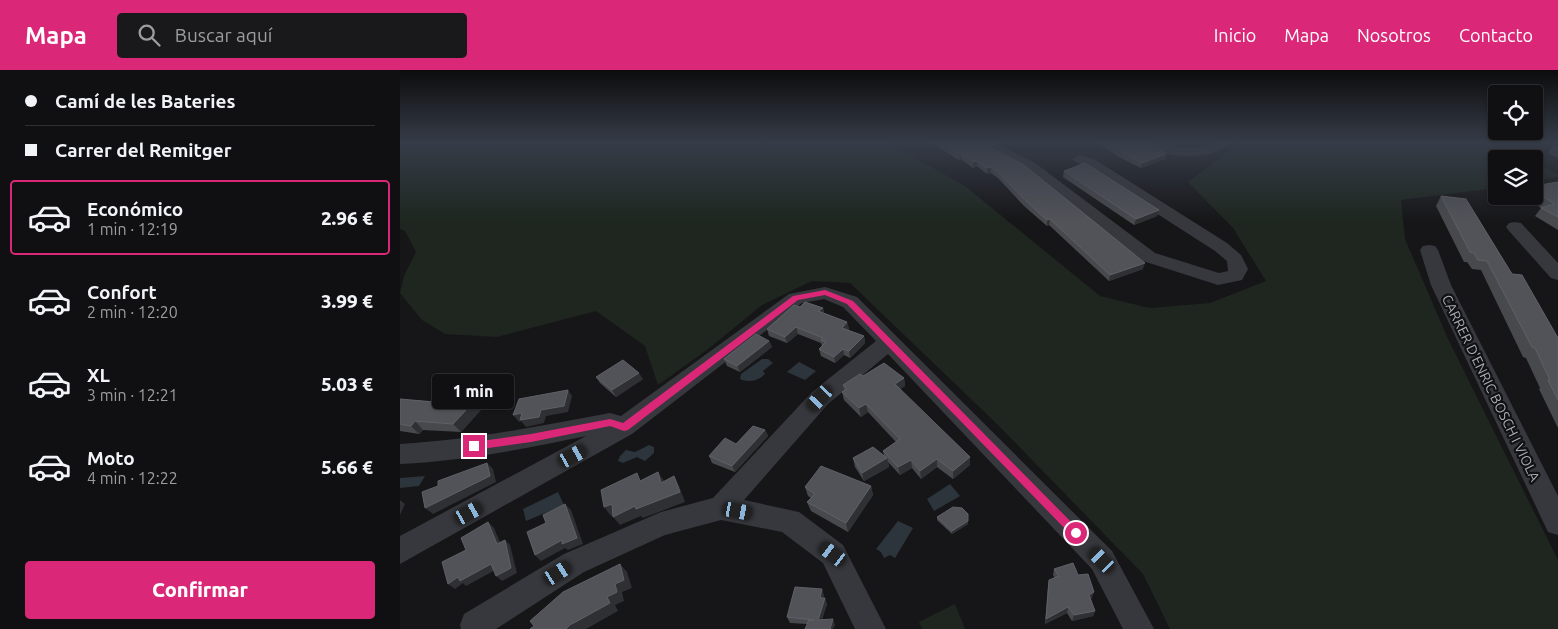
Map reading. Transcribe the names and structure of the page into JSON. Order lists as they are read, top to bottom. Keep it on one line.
{"streets":{"street":["CARRER D'ENRIC BOSCH I VIOLA"]},"page":{"header":"Mapa","search":"Buscar aquí","nav":["Inicio","Mapa","Nosotros","Contacto"],"banner":["Camí de les Bateries","Carrer del Remitger"],"list":[{"name":"Económico","note":"1 min · 12:19","value":"2.96 €"},{"name":"Confort","note":"2 min · 12:20","value":"3.99 €"},{"name":"XL","note":"3 min · 12:21","value":"5.03 €"},{"name":"Moto","note":"4 min · 12:22","value":"5.66 €"}],"bubble":"1 min","buttons":"Confirmar"}}
